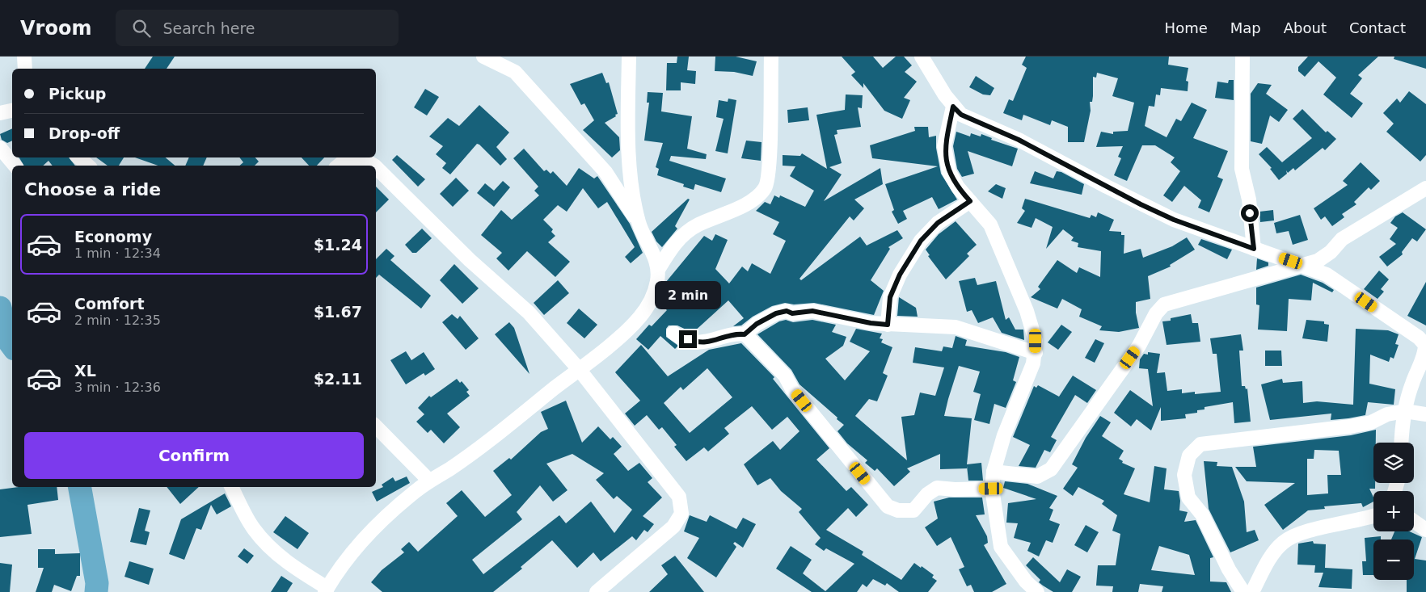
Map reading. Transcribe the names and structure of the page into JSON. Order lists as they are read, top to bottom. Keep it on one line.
{"page":{"header":"Vroom","search":"Search here","nav":["Home","Map","About","Contact"],"banner":["Pickup","Drop-off"],"heading":"Choose a ride","list":[{"name":"Economy","note":"1 min · 12:34","value":"$1.24"},{"name":"Comfort","note":"2 min · 12:35","value":"$1.67"},{"name":"XL","note":"3 min · 12:36","value":"$2.11"}],"bubble":"2 min","buttons":"Confirm","map_buttons":["+","−"]}}
